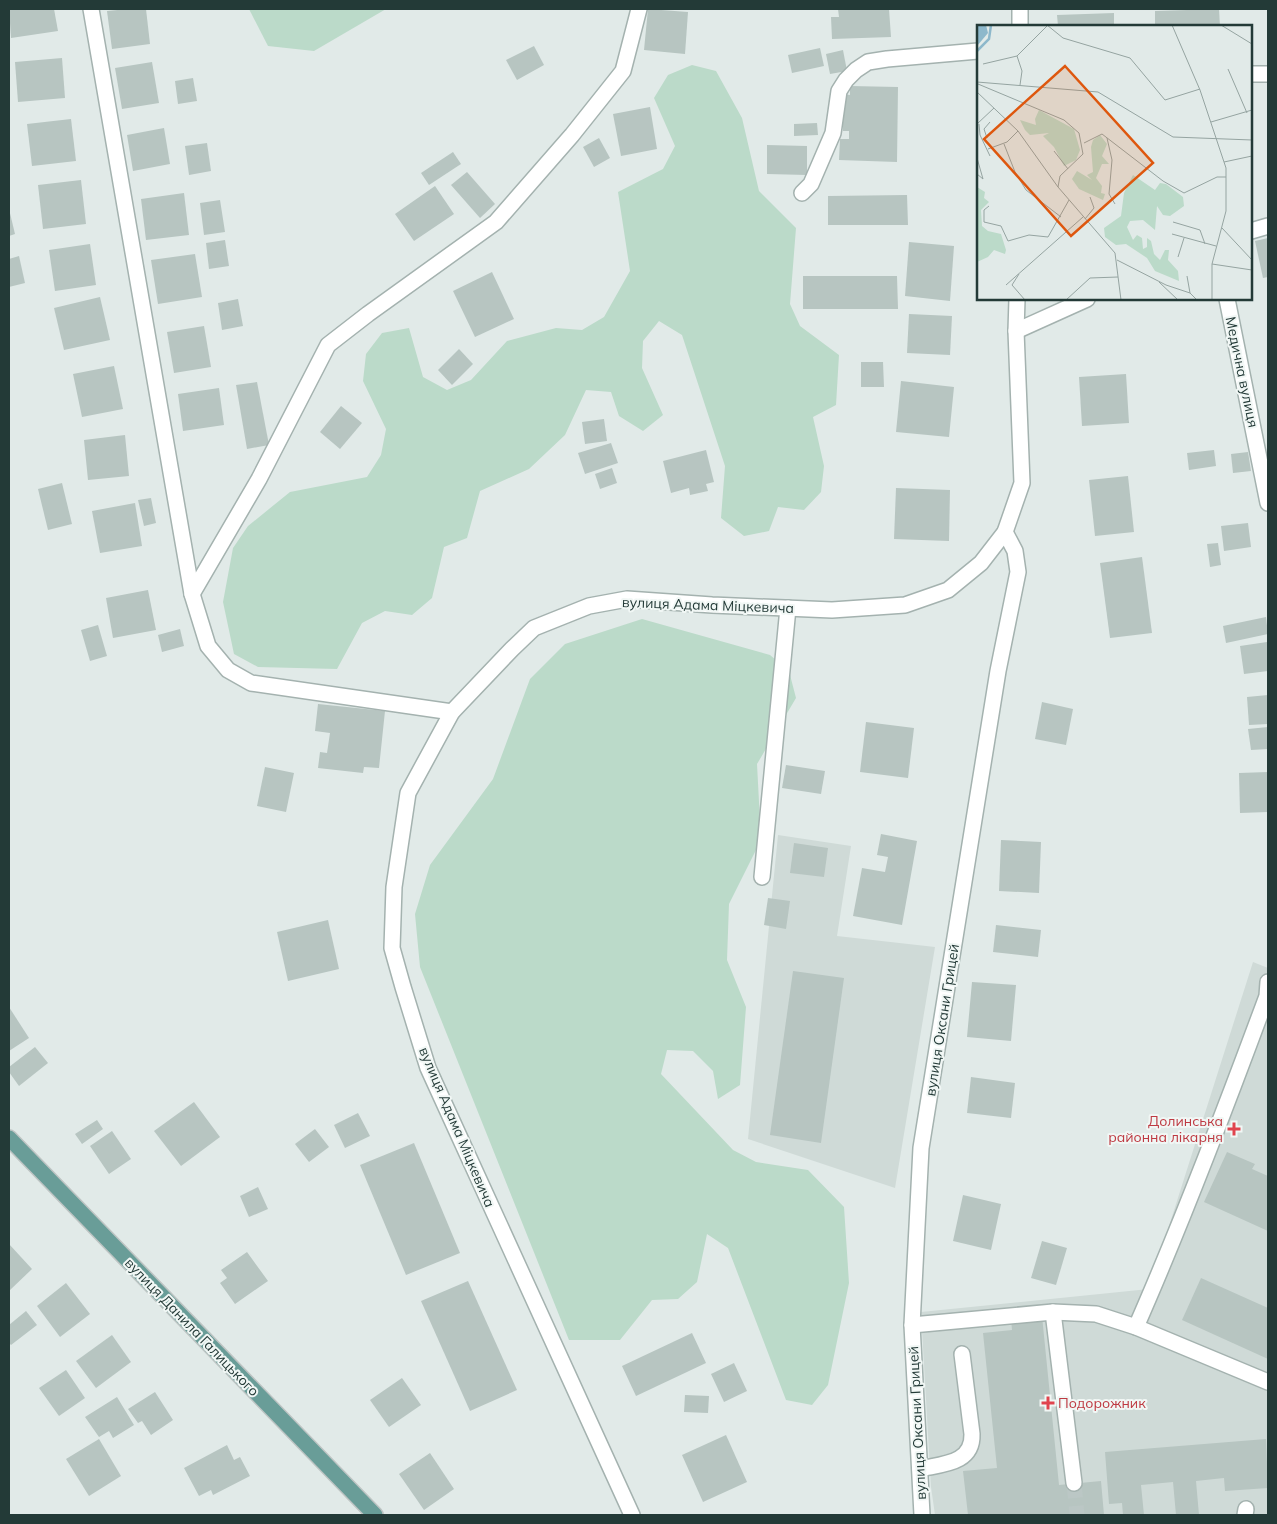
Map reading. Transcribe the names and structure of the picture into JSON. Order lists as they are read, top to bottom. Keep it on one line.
{"streets":{"main road":["вулиця Данила Галицького"],"street":["Медична вулиця","вулиця Адама Міцкевича","вулиця Оксани Грицей"]},"crossings":[["вулиця Адама Міцкевича","вулиця Оксани Грицей"]],"places":{"health":["Долинська районна лікарня","Подорожник"]}}
